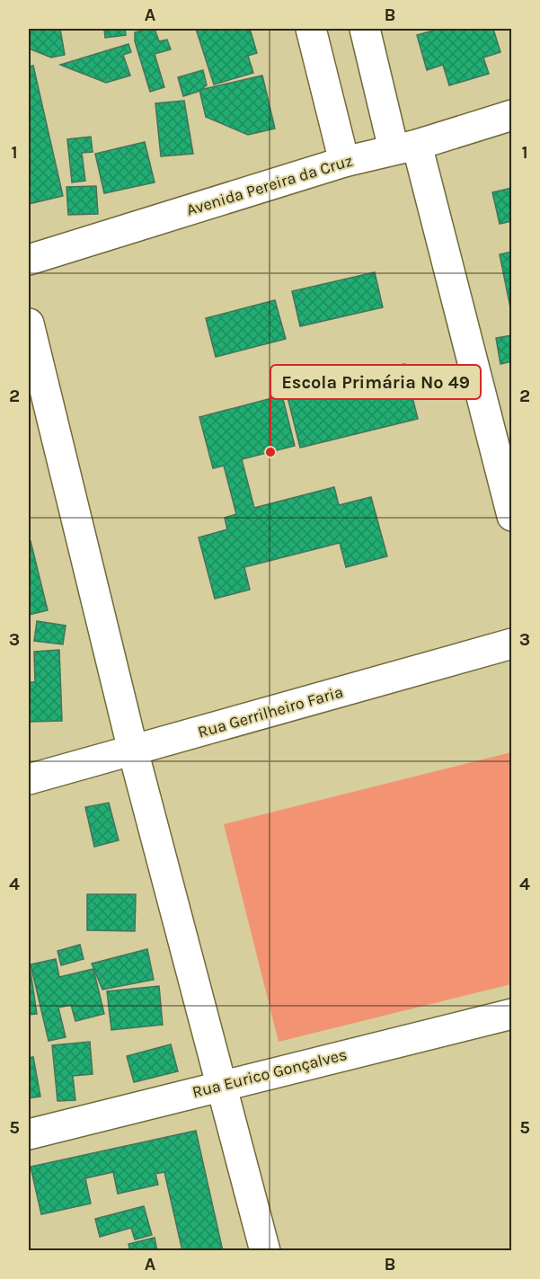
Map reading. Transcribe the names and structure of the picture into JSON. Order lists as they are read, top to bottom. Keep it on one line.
{"streets":{"street":["Avenida Pereira da Cruz","Rua Gerrilheiro Faria","Rua Eurico Gonçalves"]},"places":["Escola Primária Nº 49"],"grid":{"columns":["A","B"],"rows":["1","2","3","4","5"]}}
